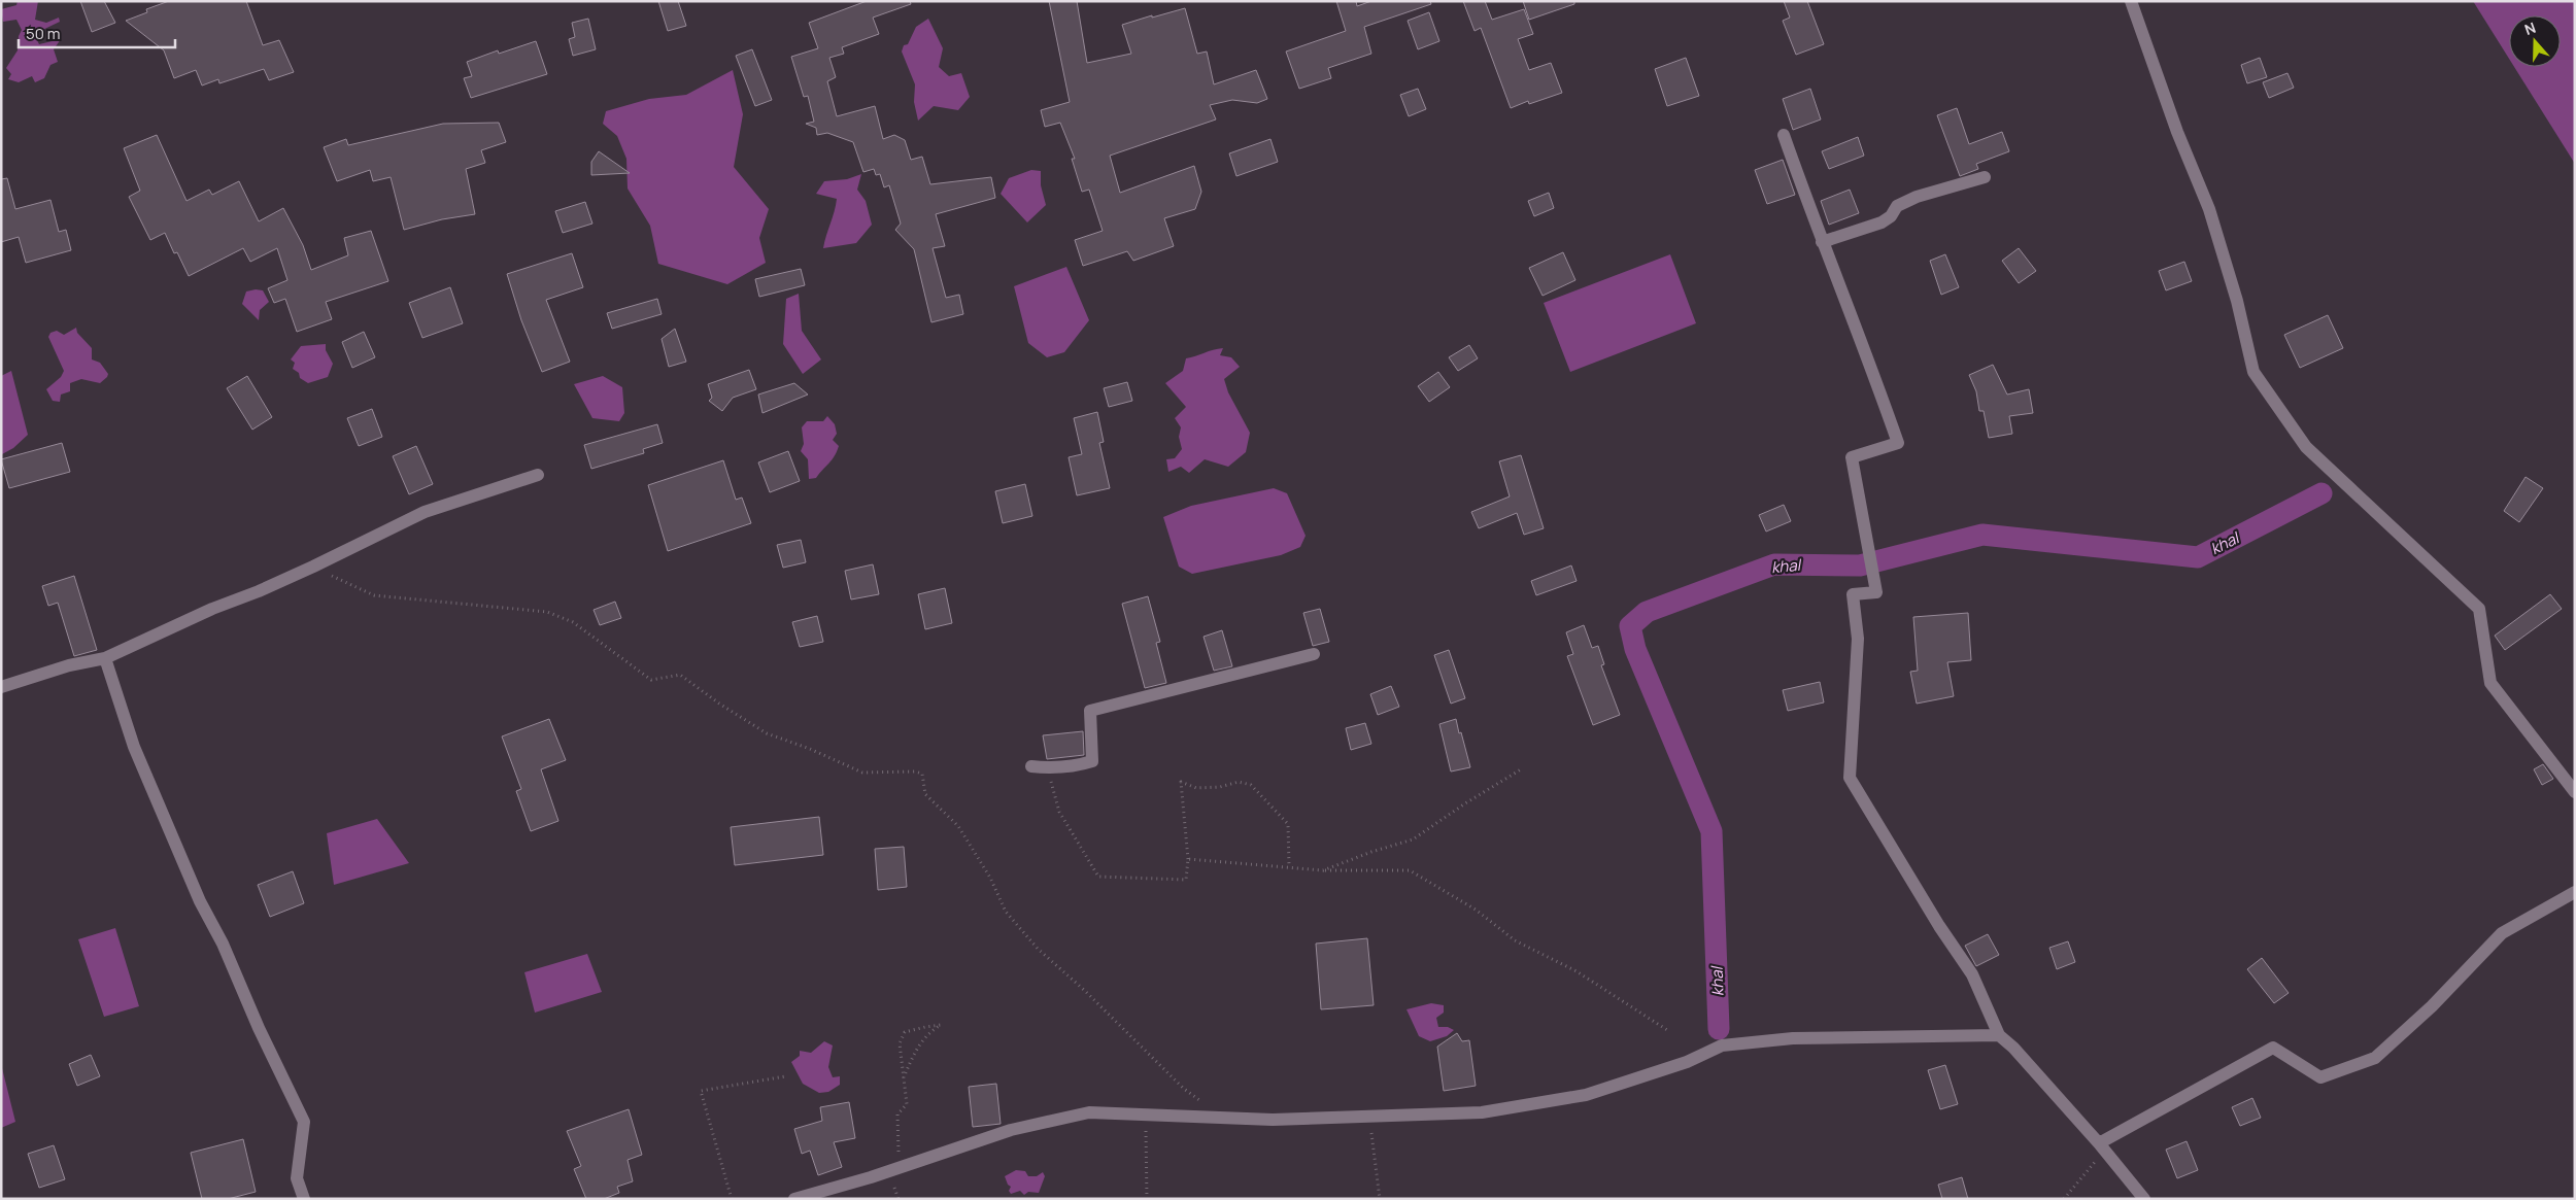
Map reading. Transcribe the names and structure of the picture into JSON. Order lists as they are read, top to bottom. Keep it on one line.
{"water":["khal"],"scale_bar":"50 m","north":"top"}
